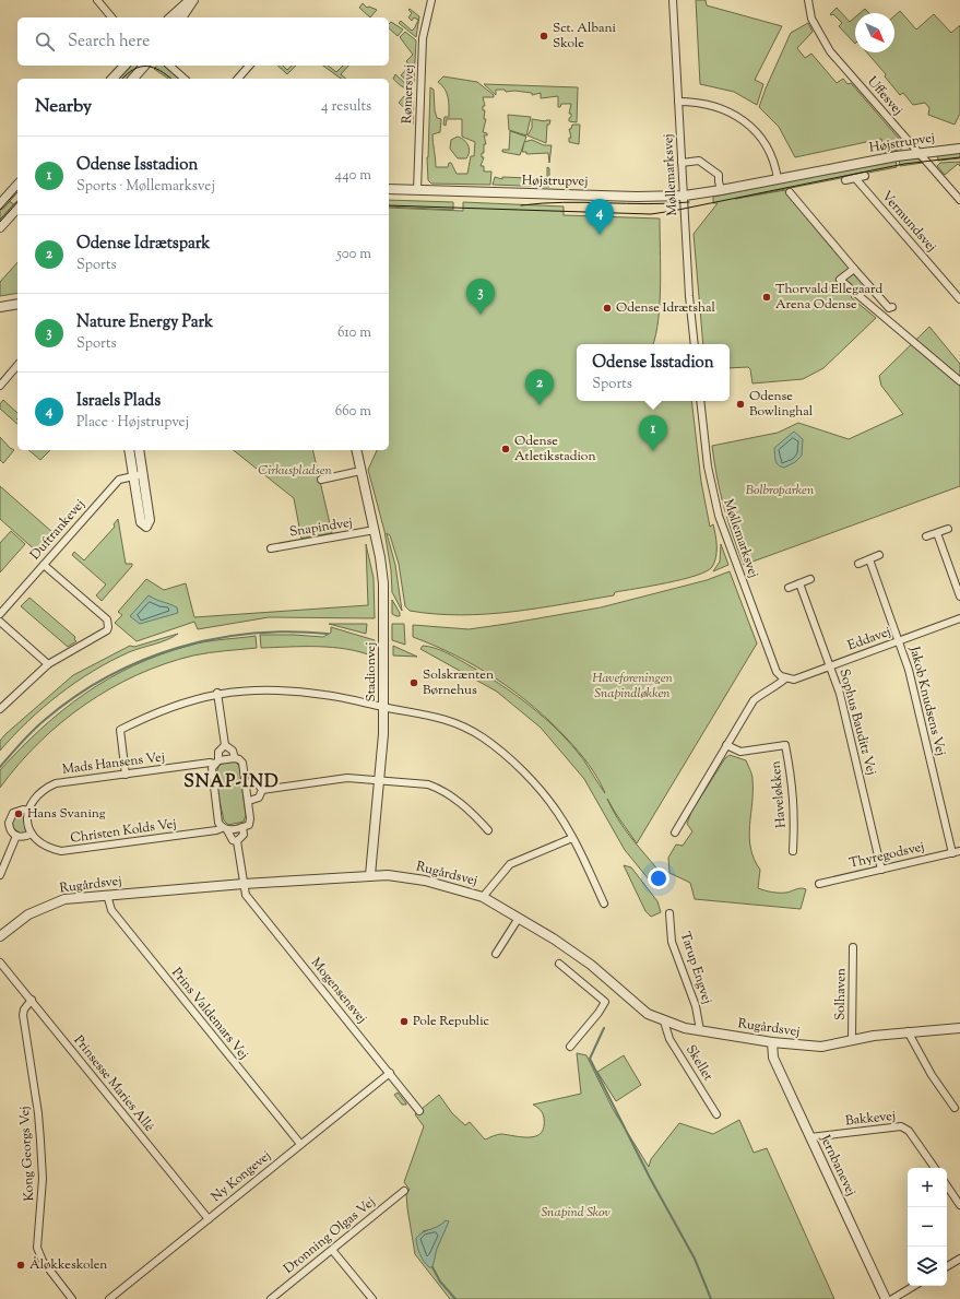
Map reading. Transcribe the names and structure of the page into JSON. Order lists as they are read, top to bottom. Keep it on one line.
{"streets":{"street":["Rømersvej","Uffesvej","Højstrupvej","Møllemarksvej","Vermundsvej","Snapindvej","Duftrankevej","Eddavej","Stadionvej","Jakob Knudsens Vej","Sophus Bauditz Vej","Mads Hansens Vej","Haveløkken","Christen Kolds Vej","Thyregodsvej","Rugårdsvej","Tarup Engvej","Mogensensvej","Solhaven","Prins Valdemars Vej","Skellet","Prinsesse Maries Allé","Bakkevej","Kong Georgs Vej","Jernbanevej","Ny Kongevej","Dronning Olgas Vej"]},"crossings":[["Rømersvej","Højstrupvej"],["Uffesvej","Højstrupvej"],["Højstrupvej","Møllemarksvej"],["Møllemarksvej","Eddavej"],["Snapindvej","Stadionvej"],["Eddavej","Jakob Knudsens Vej"],["Eddavej","Sophus Bauditz Vej"],["Stadionvej","Rugårdsvej"],["Jakob Knudsens Vej","Thyregodsvej"],["Sophus Bauditz Vej","Thyregodsvej"],["Rugårdsvej","Tarup Engvej"],["Rugårdsvej","Mogensensvej"],["Rugårdsvej","Solhaven"],["Rugårdsvej","Prins Valdemars Vej"],["Rugårdsvej","Skellet"],["Rugårdsvej","Jernbanevej"],["Mogensensvej","Ny Kongevej"],["Prins Valdemars Vej","Ny Kongevej"],["Prinsesse Maries Allé","Kong Georgs Vej"],["Prinsesse Maries Allé","Ny Kongevej"],["Bakkevej","Jernbanevej"]],"districts":["SNAP-IND"],"parks":["Cirkuspladsen","Bolbroparken","Haveforeningen Snapindløkken","Snapind Skov"],"places":["Sct. Albani Skole","Thorvald Ellegaard Arena Odense","Odense Idrætshal","Odense Bowlinghal","Odense Atletikstadion","Solskrænten Børnehus","Hans Svaning","Pole Republic","Åløkkeskolen"],"north":"bottom right","page":{"search":"Search here","heading":["Nearby","4 results"],"list":[{"mark":"1","name":"Odense Isstadion","note":"Sports · Møllemarksvej","value":"440 m"},{"mark":"2","name":"Odense Idrætspark","note":"Sports","value":"500 m"},{"mark":"3","name":"Nature Energy Park","note":"Sports","value":"610 m"},{"mark":"4","name":"Israels Plads","note":"Place · Højstrupvej","value":"660 m"}],"pins":["4","3","2","1"],"popup":["Odense Isstadion","Sports"],"map_buttons":["+","−"]}}
